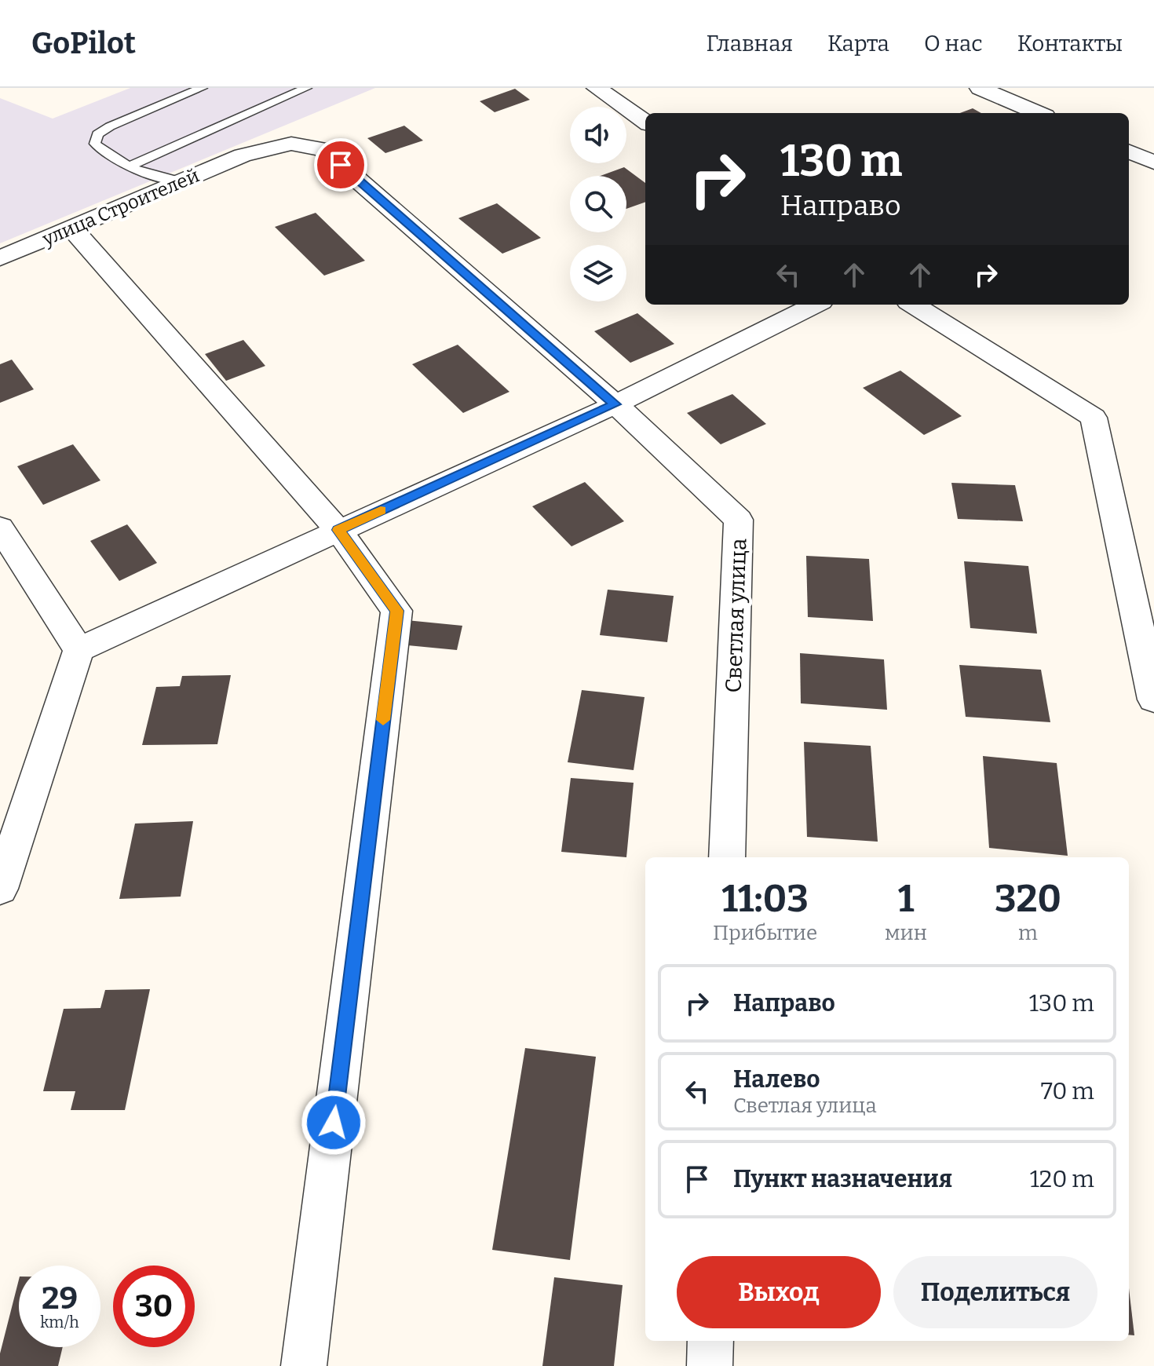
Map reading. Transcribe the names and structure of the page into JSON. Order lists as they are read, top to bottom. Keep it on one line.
{"streets":{"street":["улица Строителей","Светлая улица"]},"crossings":[["улица Строителей","Светлая улица"]],"page":{"header":"GoPilot","nav":["Главная","Карта","О нас","Контакты"],"turn":["130 m","Направо"],"eta":["11:03","Прибытие","1","мин","320","m"],"list":[{"name":"Направо","value":"130 m"},{"name":"Налево","note":"Светлая улица","value":"70 m"},{"name":"Пункт назначения","value":"120 m"}],"buttons":["Выход","Поделиться"],"speed":"29 km/h","limit":"30"}}
